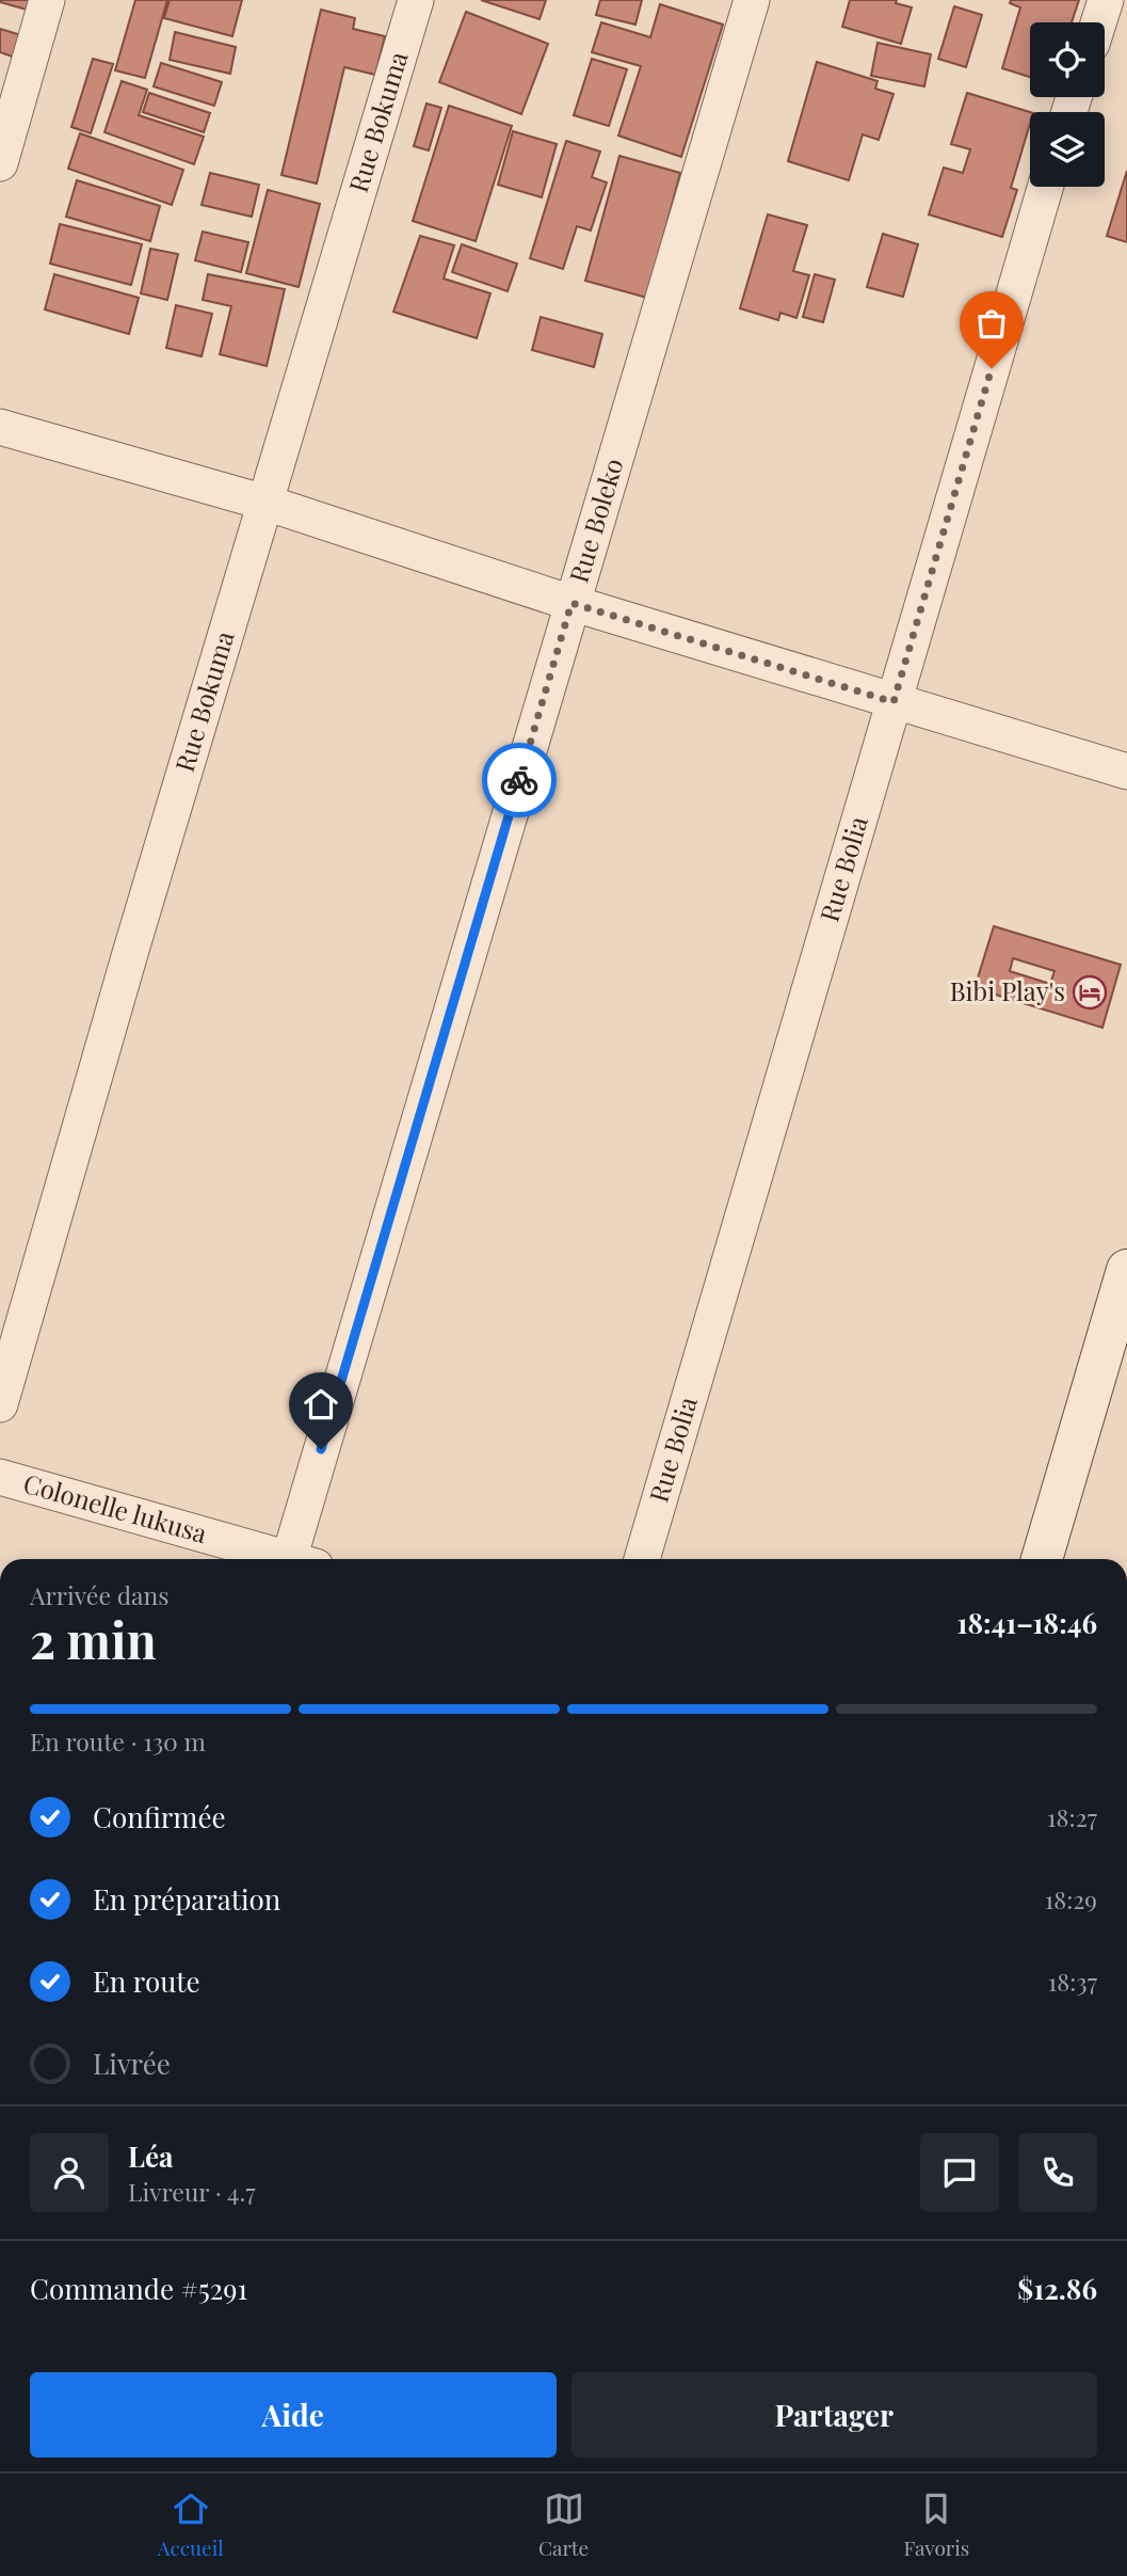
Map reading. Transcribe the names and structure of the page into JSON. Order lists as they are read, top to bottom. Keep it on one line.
{"streets":{"street":["Rue Bokuma","Rue Boleko","Rue Bolia","Colonelle lukusa"]},"places":{"hotel":["Bibi Play's"]},"page":{"heading":["2 min","Arrivée dans","18:41–18:46"],"panel":["Léa","Livreur · 4.7","Commande #5291","$12.86"],"bar":"En route · 130 m","list":[["Confirmée","18:27"],["En préparation","18:29"],["En route","18:37"],"Livrée"],"buttons":["Aide","Partager"],"tabs":["Accueil","Carte","Favoris"]}}
